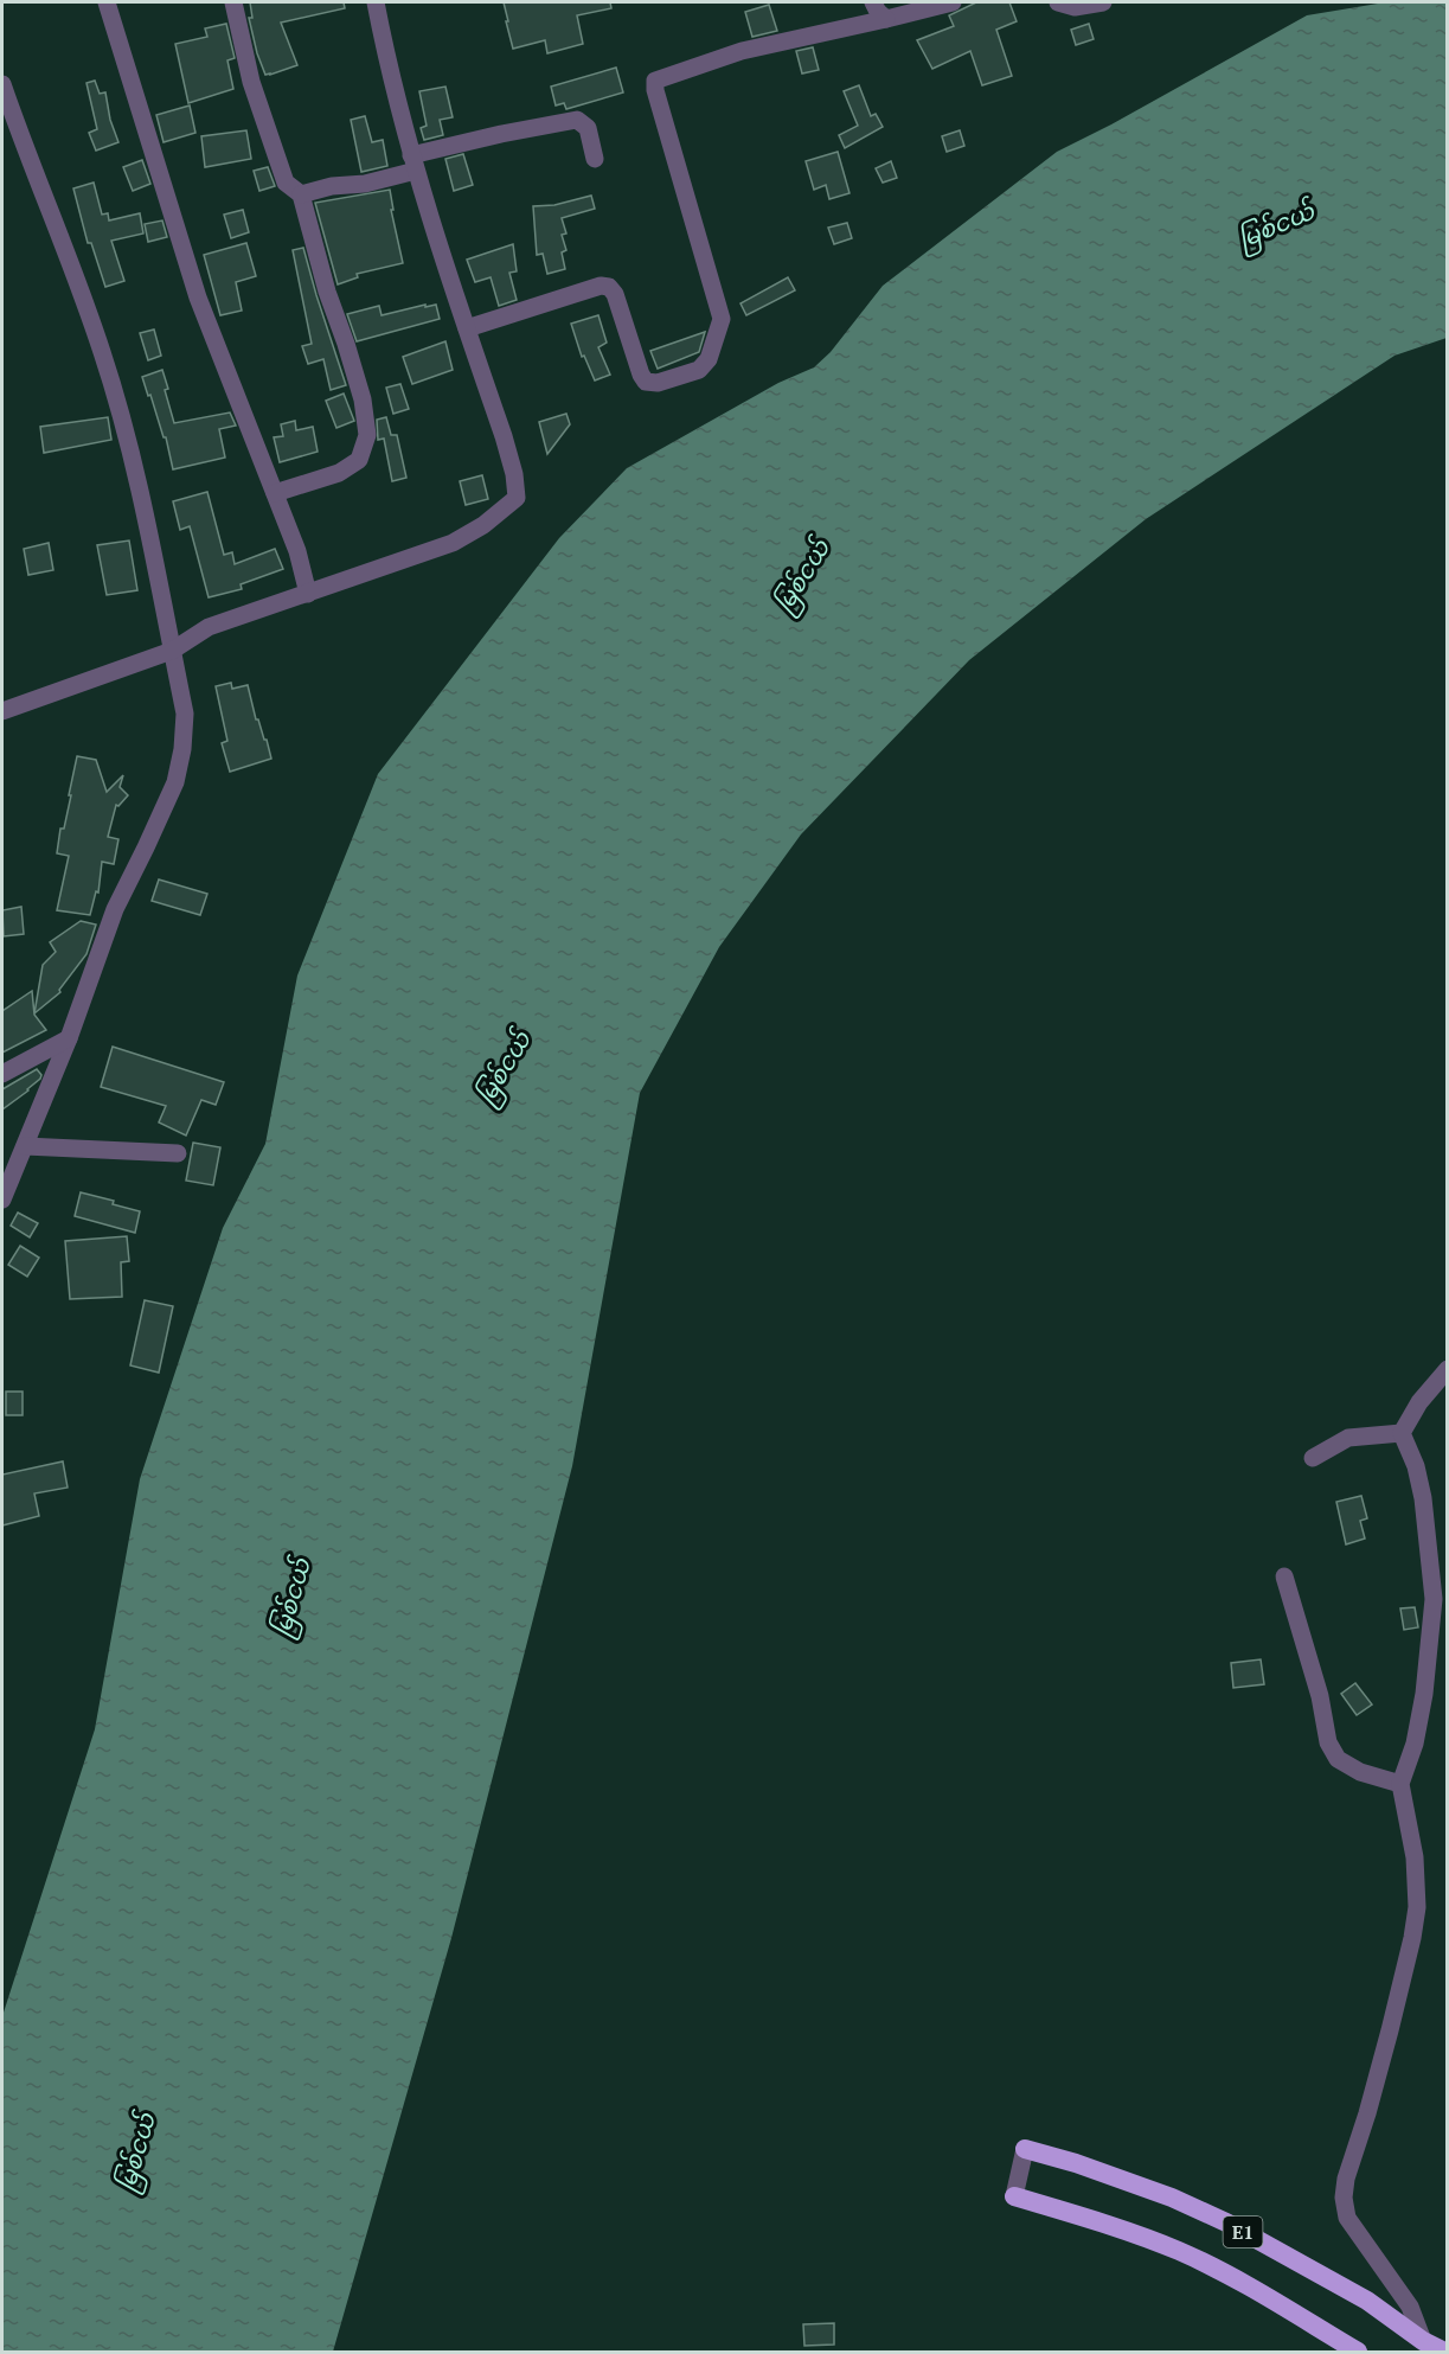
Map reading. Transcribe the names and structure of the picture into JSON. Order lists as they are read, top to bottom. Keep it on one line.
{"streets":{"highway":["E1"]},"water":["မြစ်ငယ်"]}
